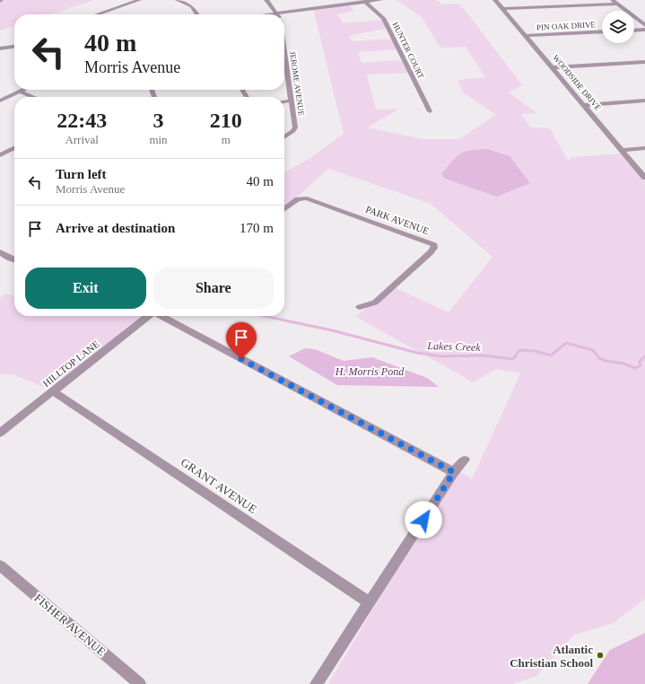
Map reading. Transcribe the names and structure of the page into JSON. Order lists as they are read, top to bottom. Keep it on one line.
{"streets":{"street":["PIN OAK DRIVE","HUNTER COURT","WOODSIDE DRIVE","JEROME AVENUE","PARK AVENUE","HILLTOP LANE","GRANT AVENUE","FISHER AVENUE"]},"crossings":[["PIN OAK DRIVE","WOODSIDE DRIVE"],["HILLTOP LANE","GRANT AVENUE"]],"water":["Lakes Creek","H. Morris Pond"],"places":["Atlantic Christian School"],"page":{"turn":["40 m","Morris Avenue"],"eta":["22:43","Arrival","3","min","210","m"],"list":[{"name":"Turn left","note":"Morris Avenue","value":"40 m"},{"name":"Arrive at destination","value":"170 m"}],"buttons":["Exit","Share"]}}
